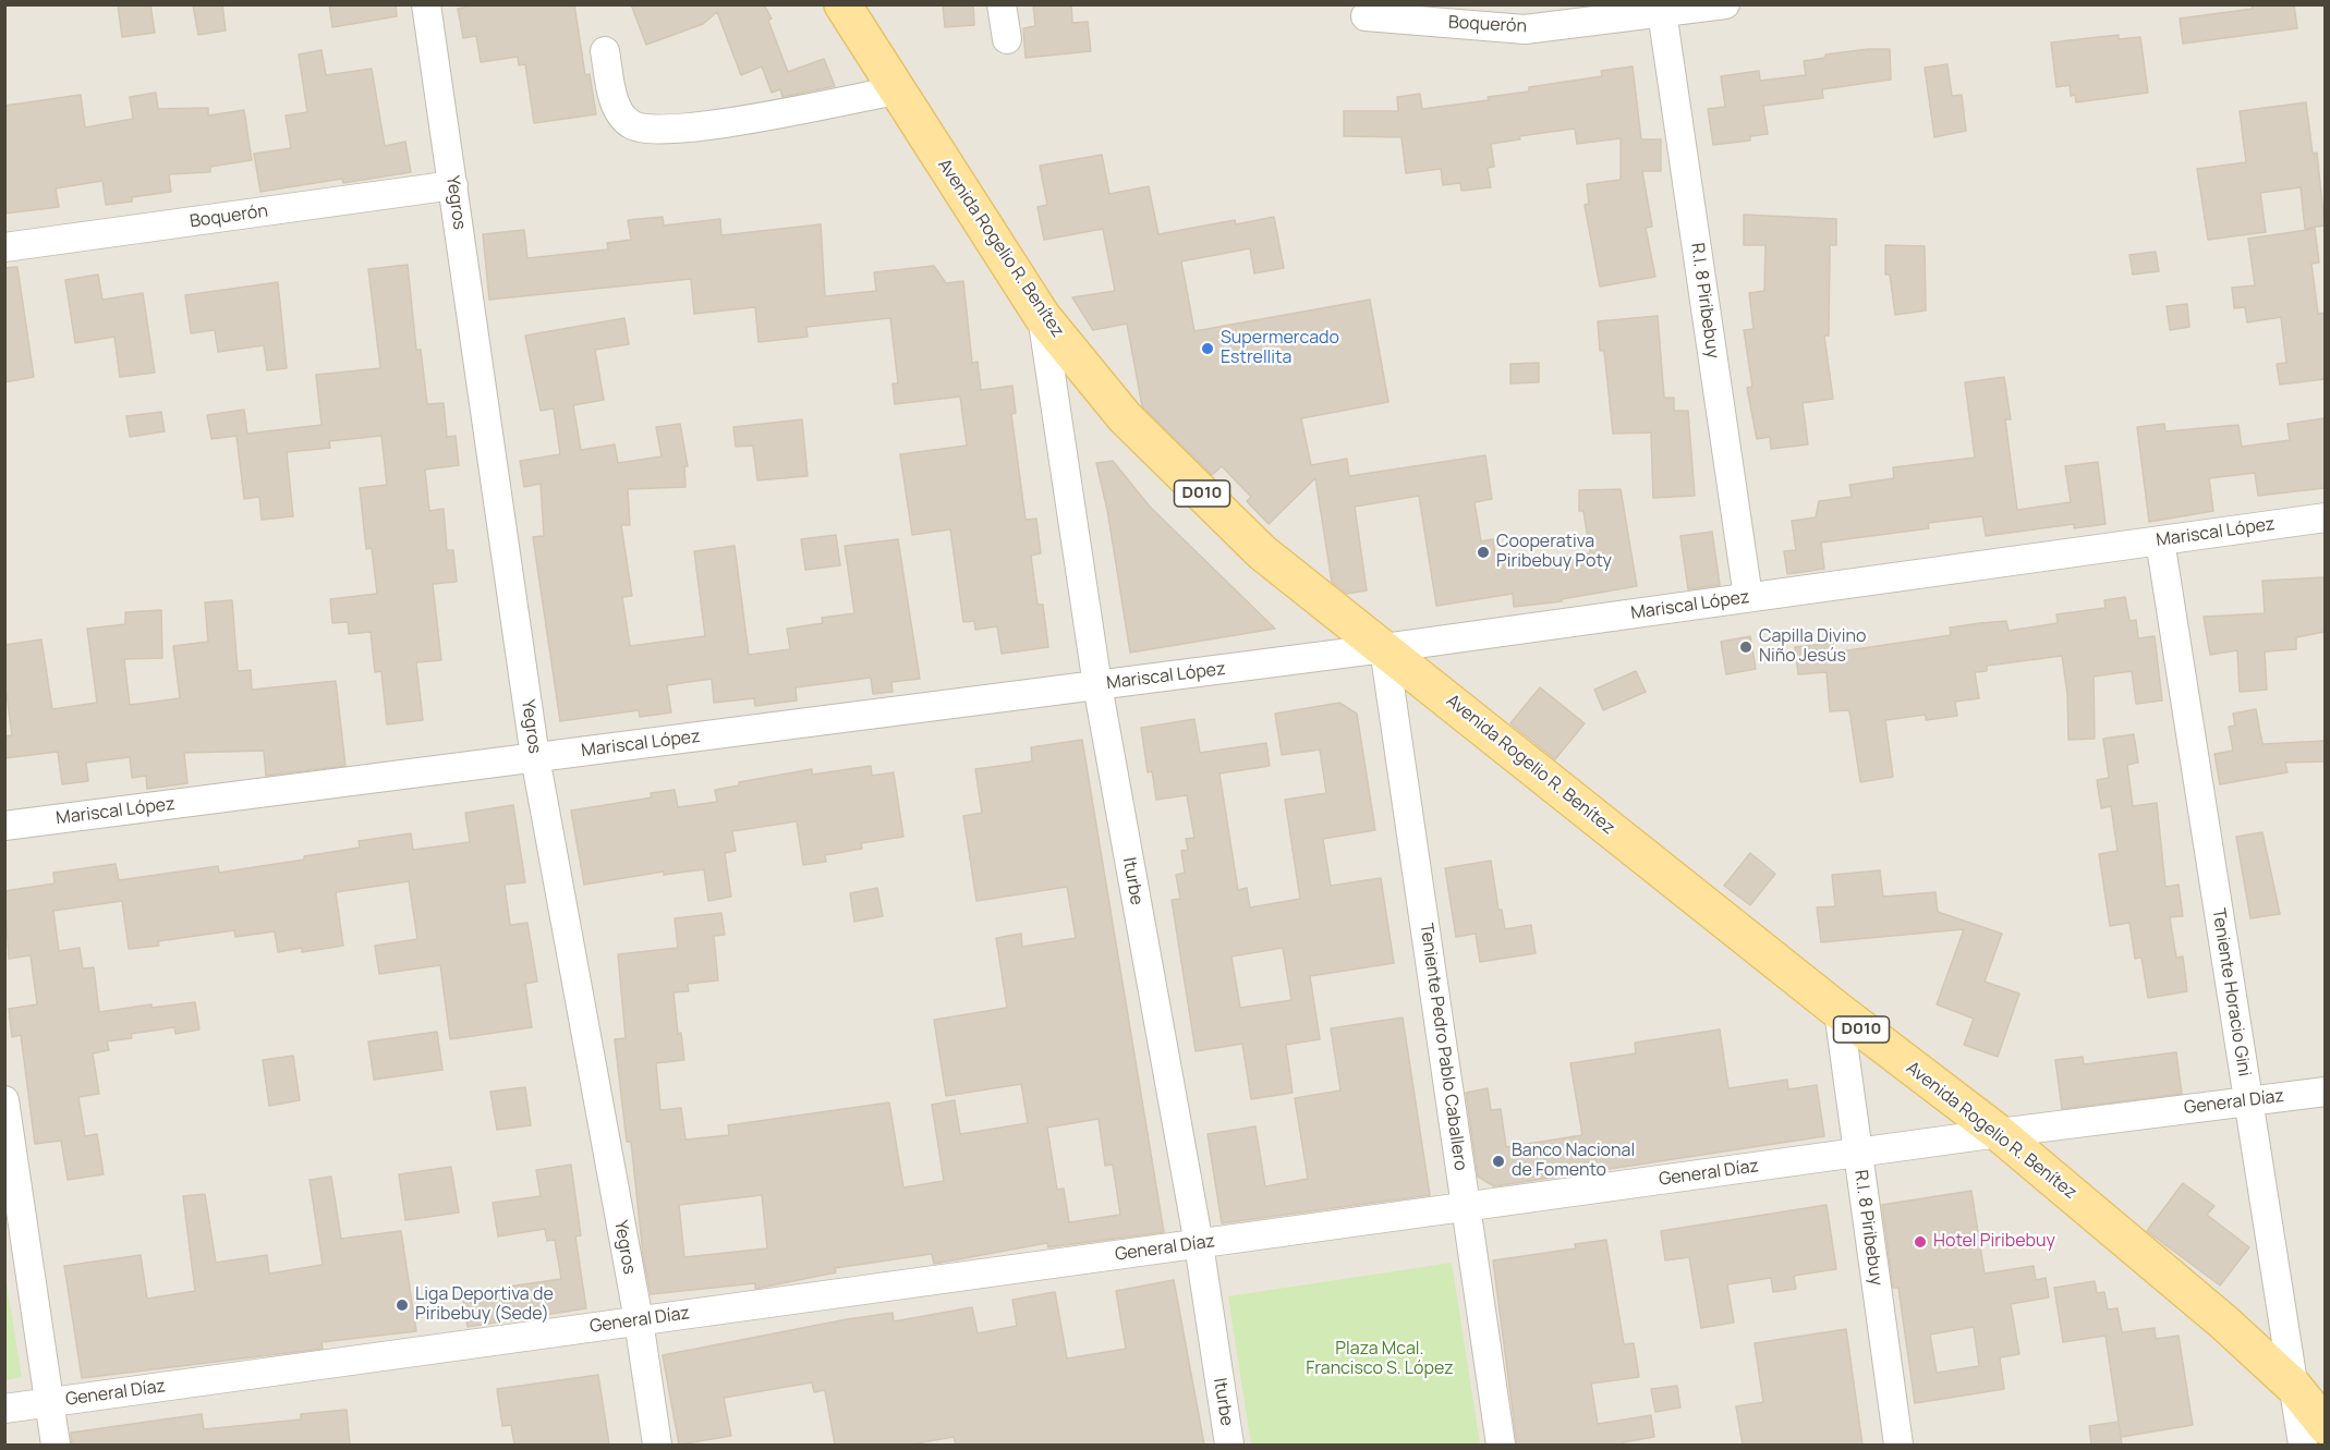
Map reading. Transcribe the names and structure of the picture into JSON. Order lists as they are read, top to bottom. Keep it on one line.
{"streets":{"main road":["Avenida Rogelio R. Benítez","D010"],"street":["Boquerón","Yegros","R.I. 8 Piribebuy","Mariscal López","Iturbe","Teniente Horacio Gini","Teniente Pedro Pablo Caballero","General Díaz"]},"crossings":[["Boquerón","Yegros"],["Boquerón","R.I. 8 Piribebuy"],["Yegros","Mariscal López"],["Yegros","General Díaz"],["Avenida Rogelio R. Benítez","R.I. 8 Piribebuy"],["Avenida Rogelio R. Benítez","Mariscal López"],["Avenida Rogelio R. Benítez","Iturbe"],["Avenida Rogelio R. Benítez","Teniente Horacio Gini"],["Avenida Rogelio R. Benítez","Teniente Pedro Pablo Caballero"],["Avenida Rogelio R. Benítez","General Díaz"],["R.I. 8 Piribebuy","Mariscal López"],["R.I. 8 Piribebuy","General Díaz"],["Mariscal López","Iturbe"],["Mariscal López","Teniente Horacio Gini"],["Mariscal López","Teniente Pedro Pablo Caballero"],["Iturbe","General Díaz"],["Teniente Horacio Gini","General Díaz"],["Teniente Pedro Pablo Caballero","General Díaz"]],"parks":["Plaza Mcal. Francisco S. López"],"places":["Supermercado Estrellita","Cooperativa Piribebuy Poty","Capilla Divino Niño Jesús","Banco Nacional de Fomento","Hotel Piribebuy","Liga Deportiva de Piribebuy (Sede)"]}
